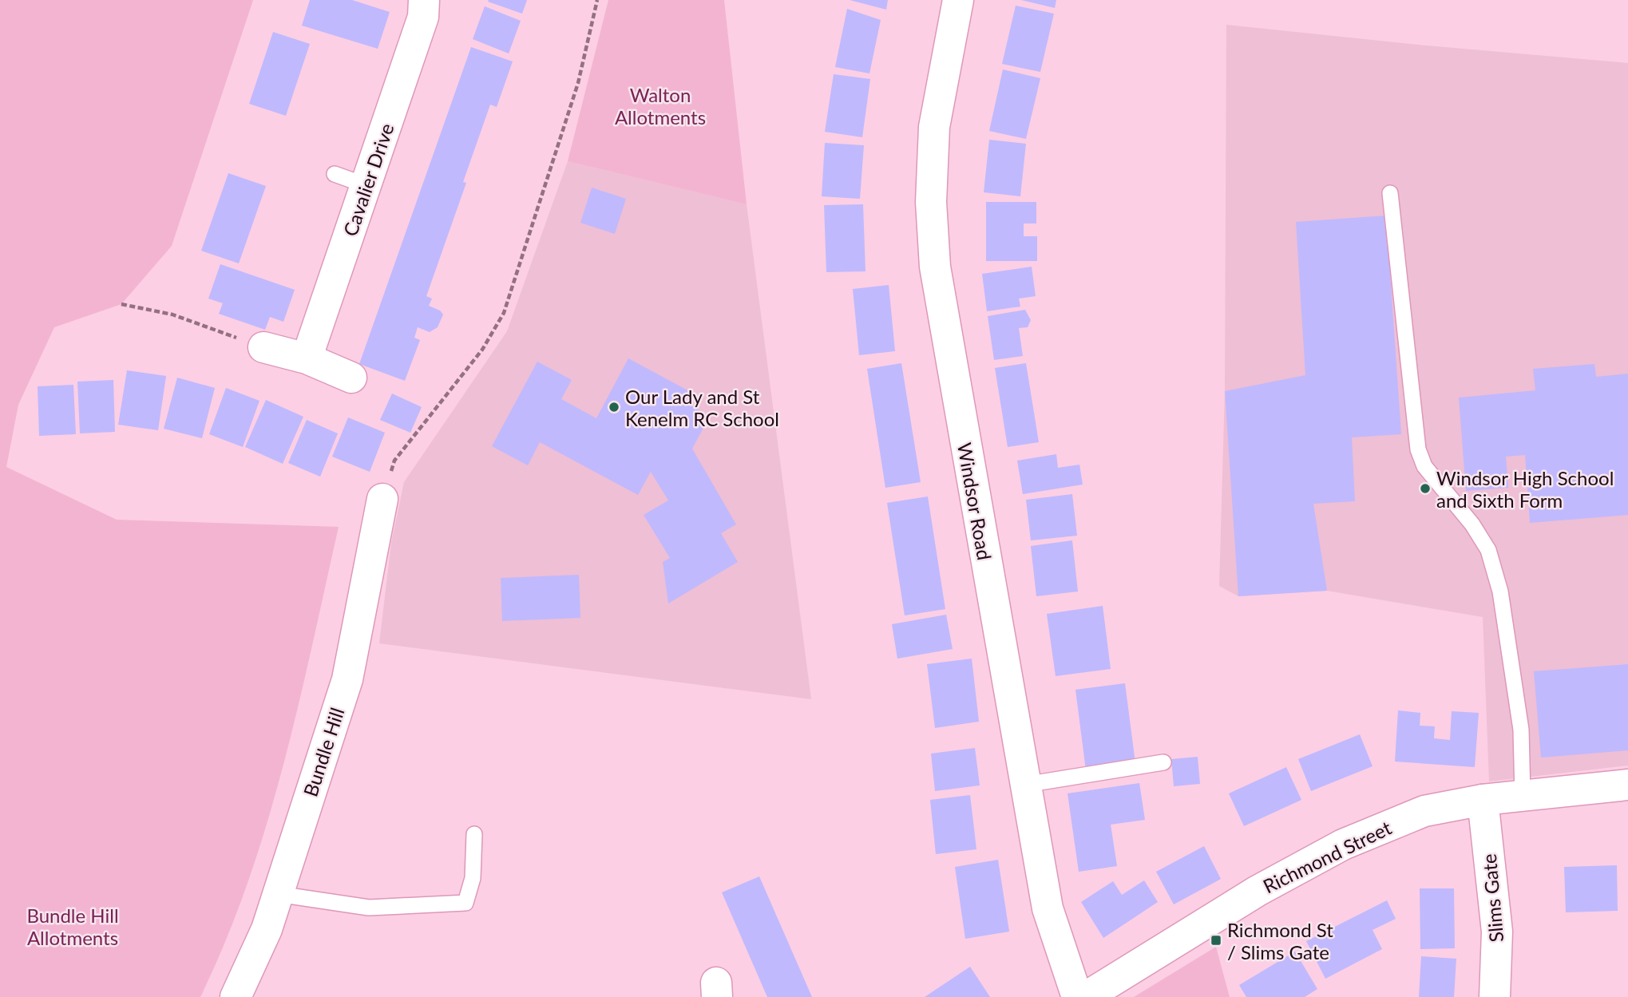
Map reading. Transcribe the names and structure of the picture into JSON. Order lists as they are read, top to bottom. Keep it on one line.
{"streets":{"street":["Cavalier Drive","Windsor Road","Bundle Hill","Richmond Street","Slims Gate"]},"crossings":[["Richmond Street","Slims Gate"]],"parks":["Walton Allotments","Bundle Hill Allotments"],"places":{"other":["Our Lady and St Kenelm RC School","Windsor High School and Sixth Form"],"transit":["Richmond St / Slims Gate"]}}
